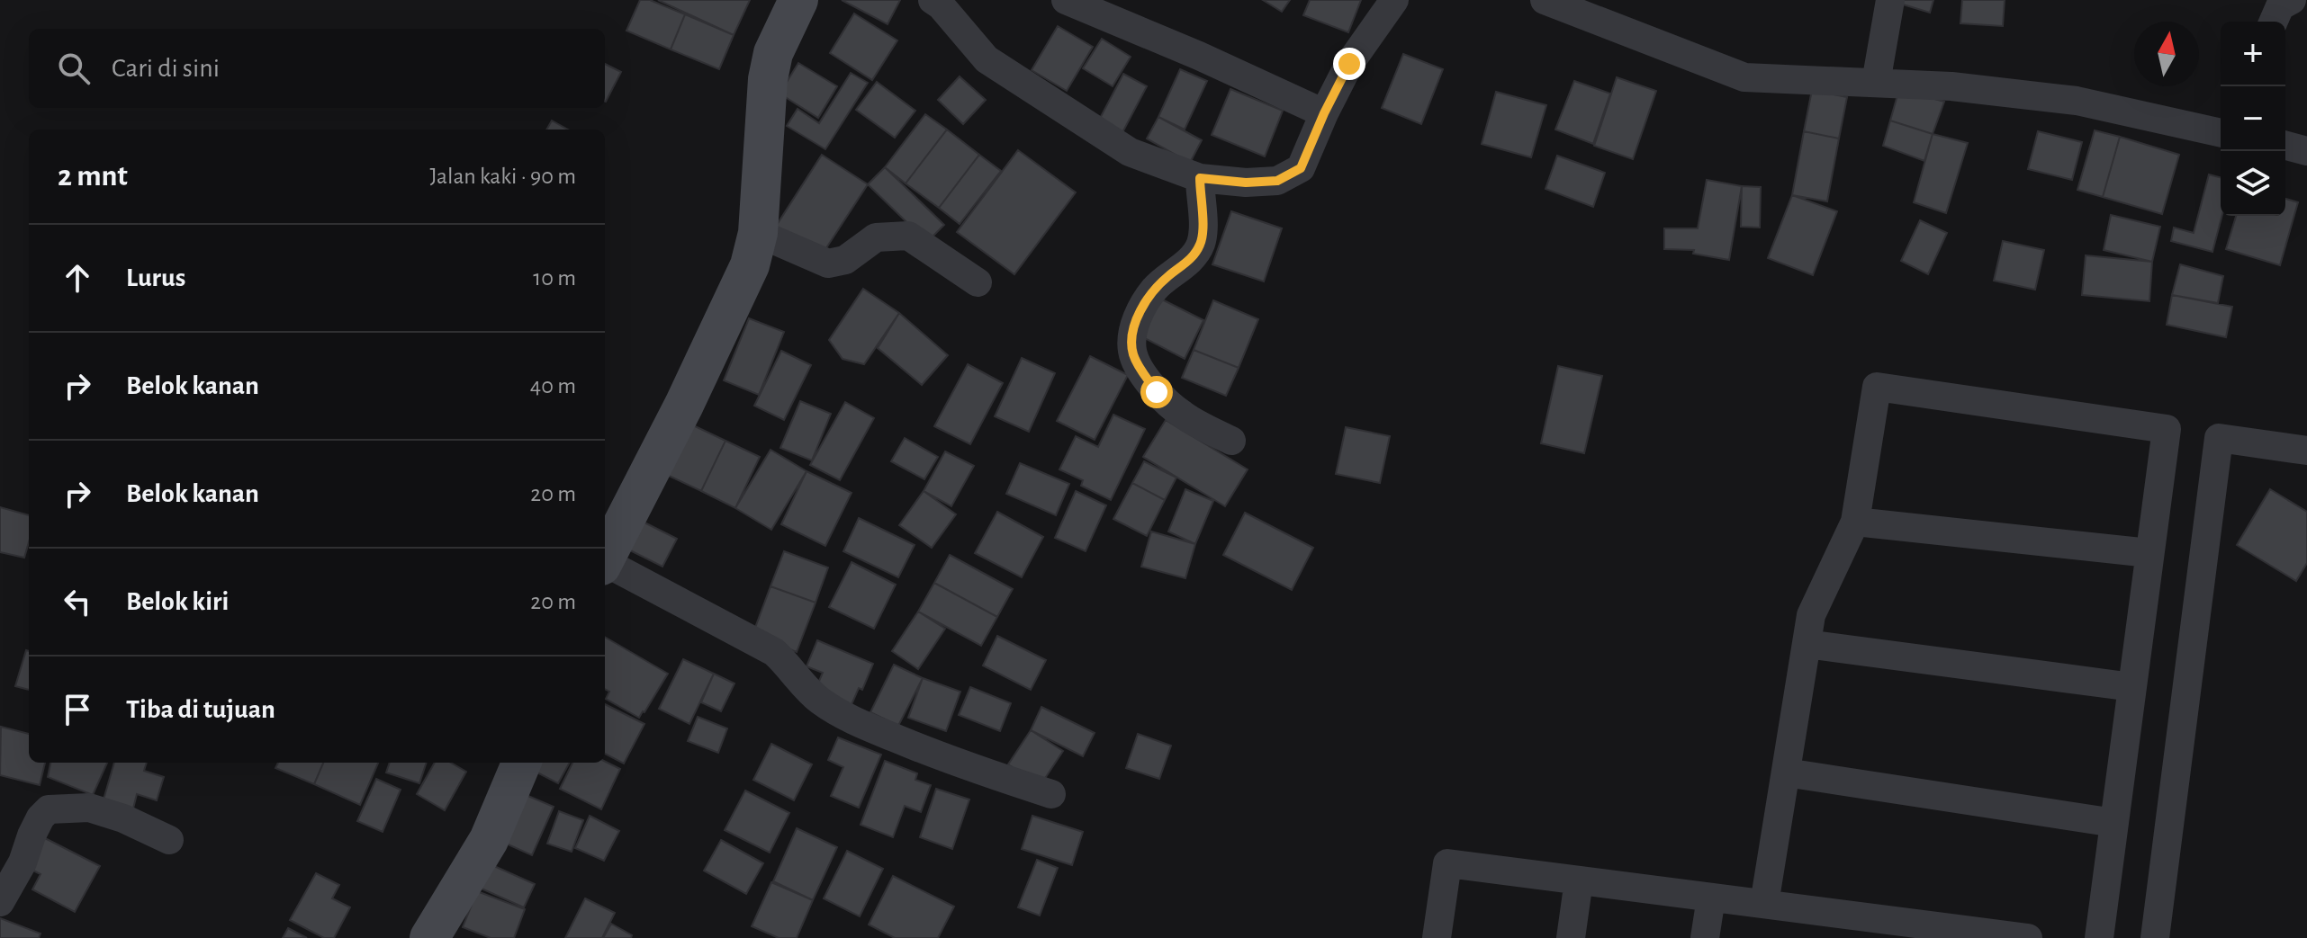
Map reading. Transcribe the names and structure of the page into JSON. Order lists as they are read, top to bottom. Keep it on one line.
{"north":"top","page":{"map_buttons":["+","−"],"search":"Cari di sini","heading":["2 mnt","Jalan kaki · 90 m"],"list":[["Lurus","10 m"],["Belok kanan","40 m"],["Belok kanan","20 m"],["Belok kiri","20 m"],"Tiba di tujuan"]}}
